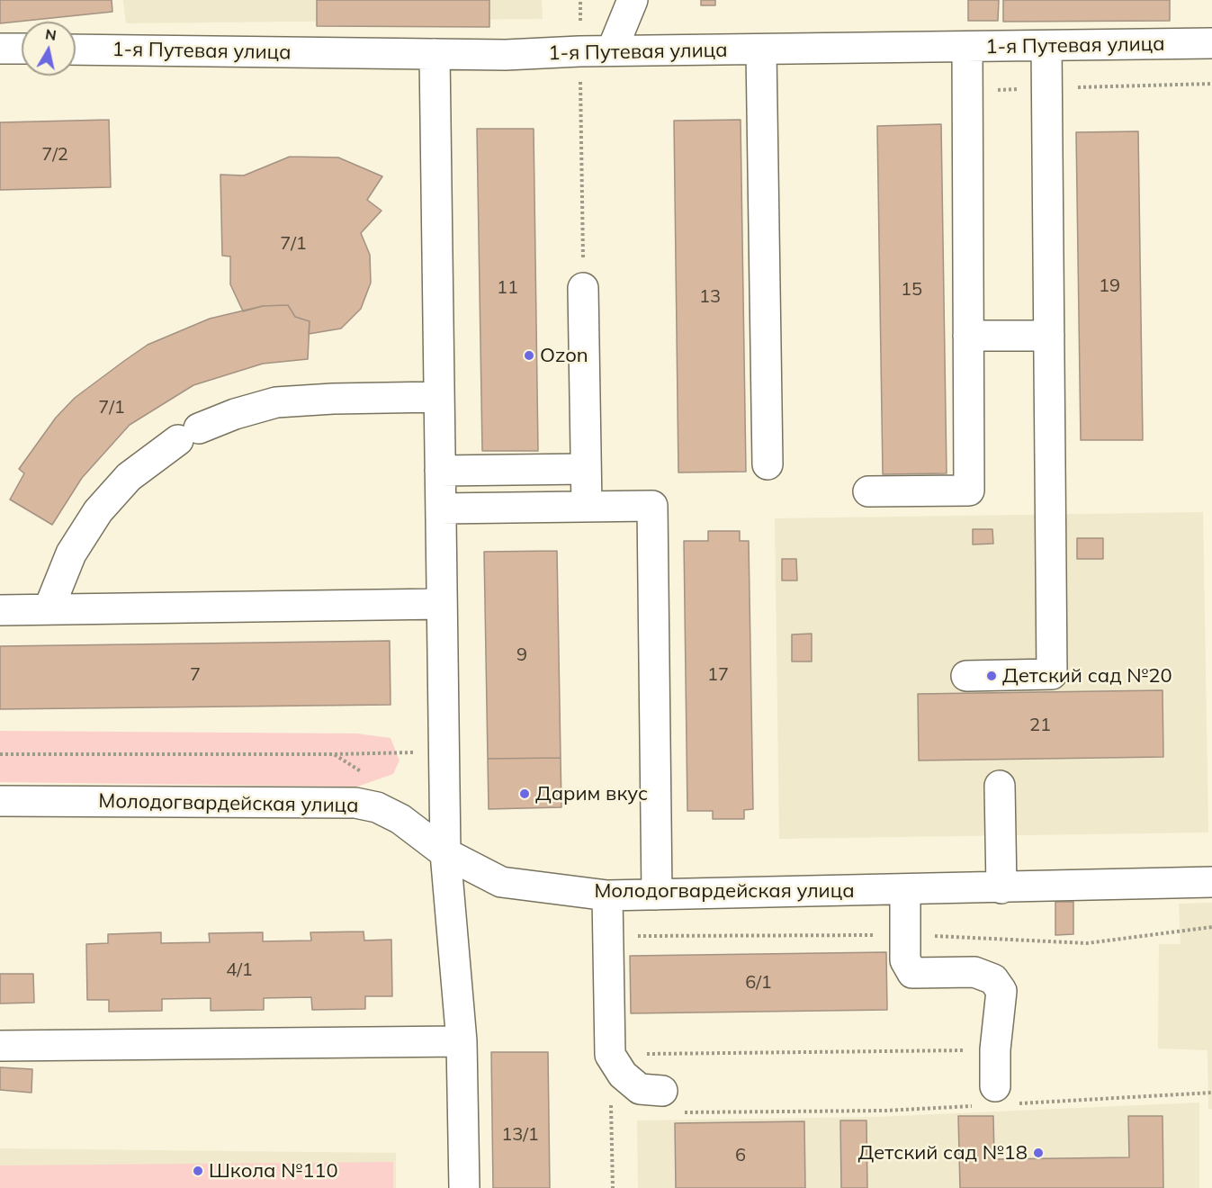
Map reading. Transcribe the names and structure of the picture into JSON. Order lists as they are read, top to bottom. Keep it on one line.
{"streets":{"street":["1-я Путевая улица","Молодогвардейская улица"]},"places":["Ozon","Детский сад №20","Дарим вкус","Детский сад №18","Школа №110"],"house_numbers":["7/2","7/1","19","11","15","13","7/1","9","7","17","21","4/1","6/1","13/1","6"],"north":"top"}
